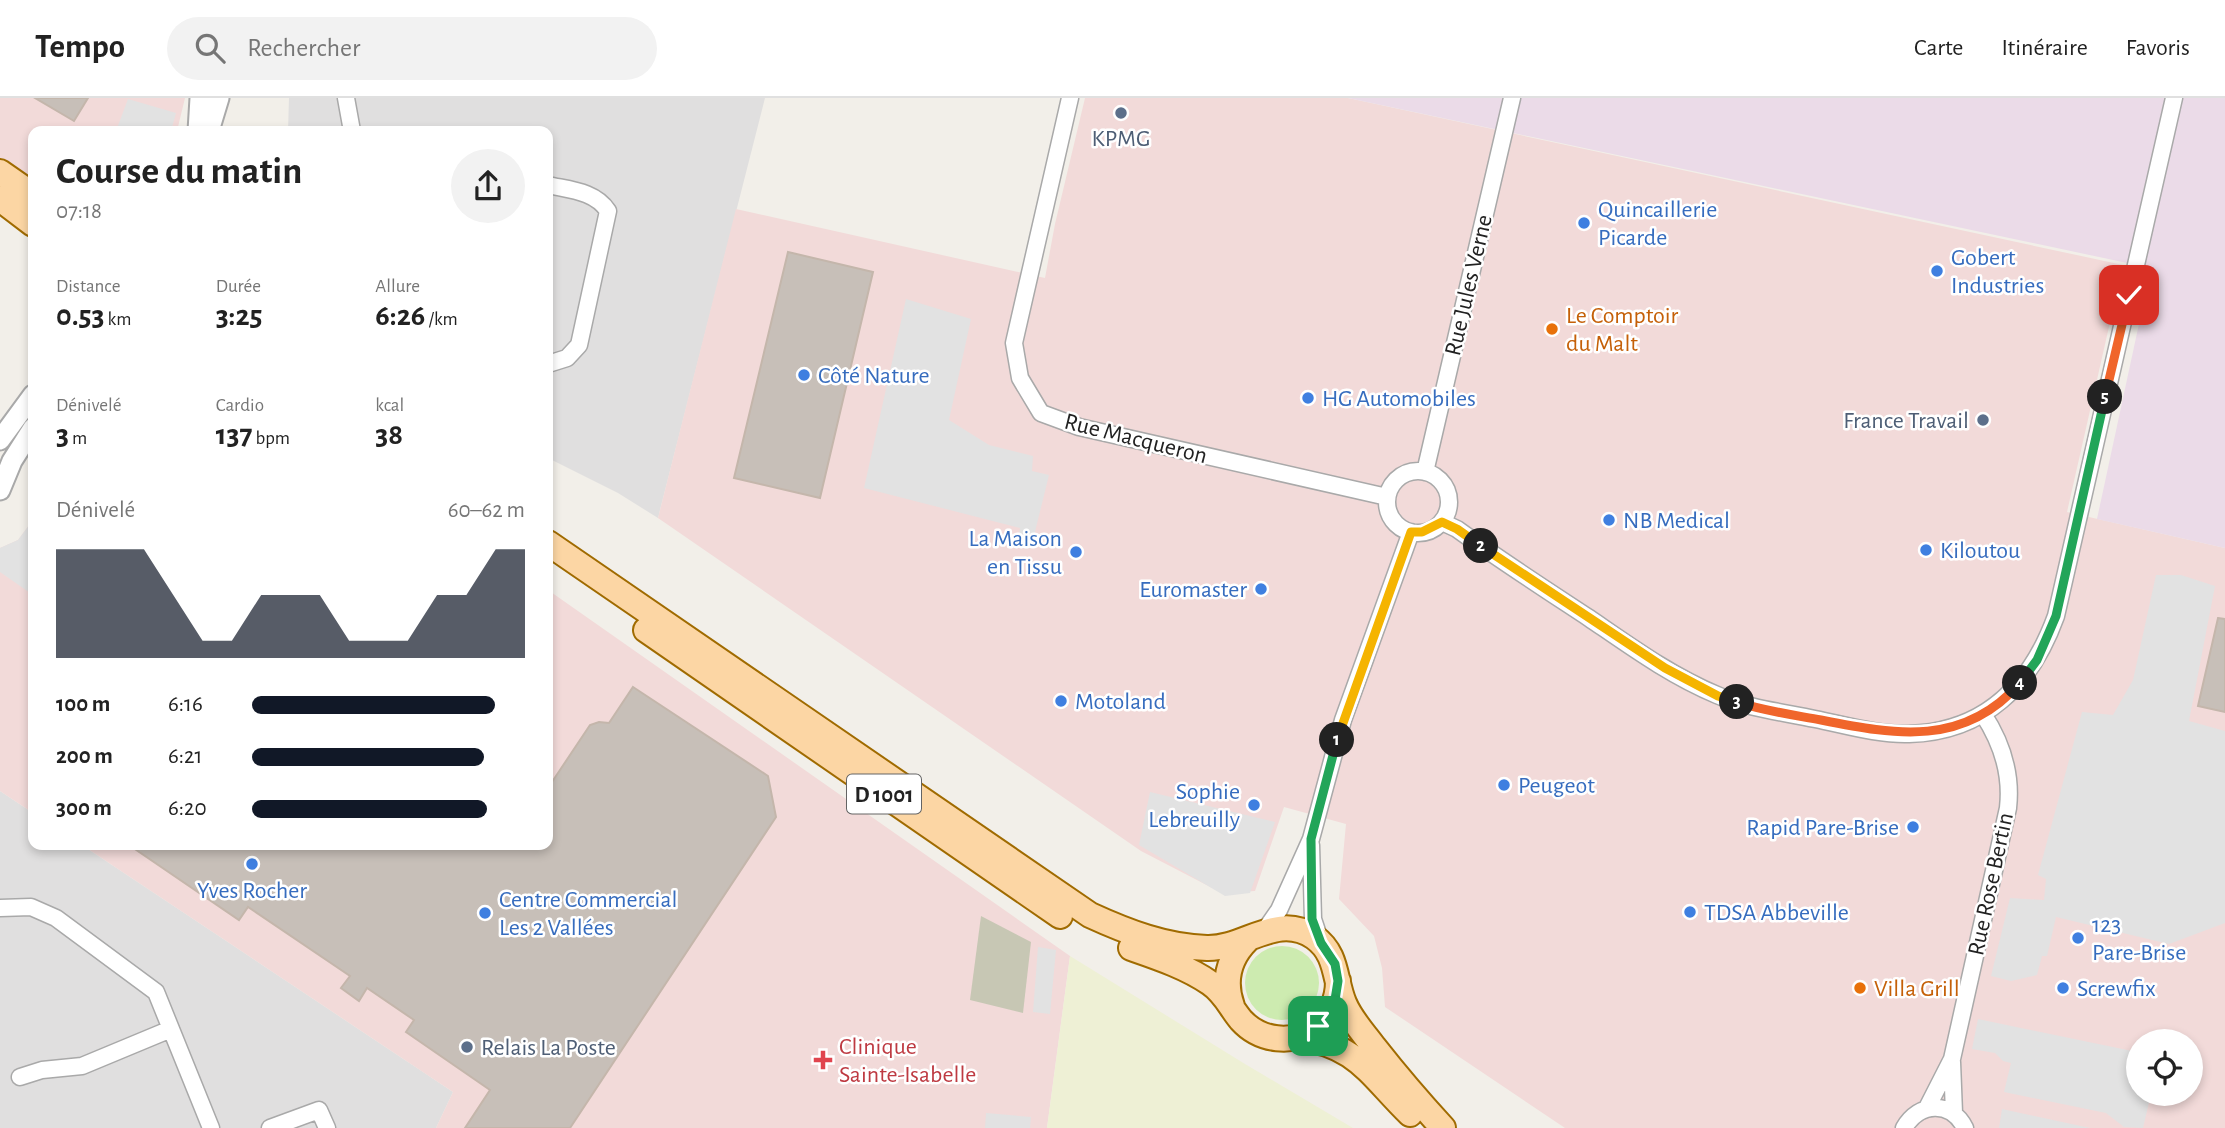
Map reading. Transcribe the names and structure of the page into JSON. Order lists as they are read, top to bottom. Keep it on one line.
{"streets":{"main road":["D 1001"],"street":["Rue Jules Verne","Rue Macqueron","Rue Rose Bertin"]},"crossings":[["Rue Jules Verne","Rue Macqueron"]],"places":{"other":["KPMG","Quincaillerie Picarde","Gobert Industries","Le Comptoir du Malt","Côté Nature","HG Automobiles","France Travail","NB Medical","Kiloutou","La Maison en Tissu","Euromaster","Motoland","Peugeot","Sophie Lebreuilly","Rapid Pare-Brise","Yves Rocher","TDSA Abbeville","Centre Commercial Les 2 Vallées","123 Pare-Brise","Villa Grill","Screwfix","Relais La Poste"],"health":["Clinique Sainte-Isabelle"]},"page":{"header":"Tempo","search":"Rechercher","nav":["Carte","Itinéraire","Favoris"],"heading":["Course du matin","07:18"],"stats":[["Distance","0.53 km"],["Durée","3:25"],["Allure","6:26 /km"],["Dénivelé","3 m"],["Cardio","137 bpm"],["kcal","38"]],"pins":["5","2","4","3","1"],"chart":["Dénivelé","60–62 m"],"list":[{"name":"100 m","note":"6:16"},{"name":"200 m","note":"6:21"},{"name":"300 m","note":"6:20"}]}}
